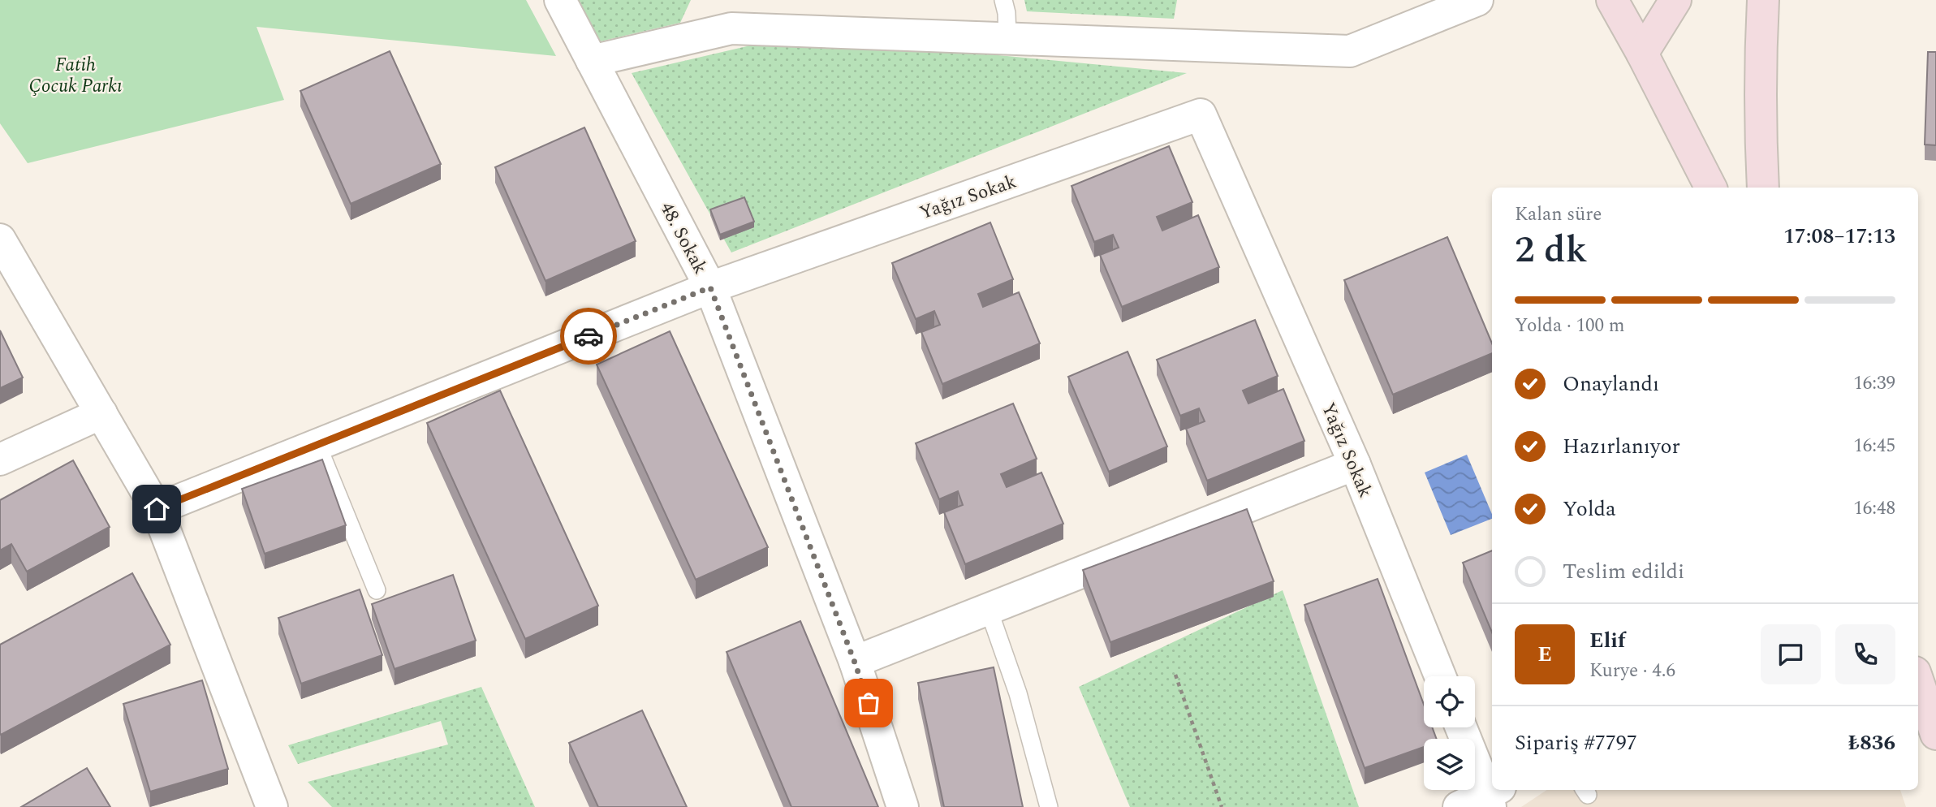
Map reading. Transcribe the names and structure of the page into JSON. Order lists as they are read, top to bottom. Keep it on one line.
{"streets":{"street":["Yağız Sokak","48. Sokak"]},"crossings":[["Yağız Sokak","48. Sokak"]],"parks":["Fatih Çocuk Parkı"],"page":{"heading":["2 dk","Kalan süre","17:08–17:13"],"panel":["Elif","Kurye · 4.6","Sipariş #7797","₺836"],"bar":"Yolda · 100 m","list":[["Onaylandı","16:39"],["Hazırlanıyor","16:45"],["Yolda","16:48"],"Teslim edildi"],"round":"E"}}
